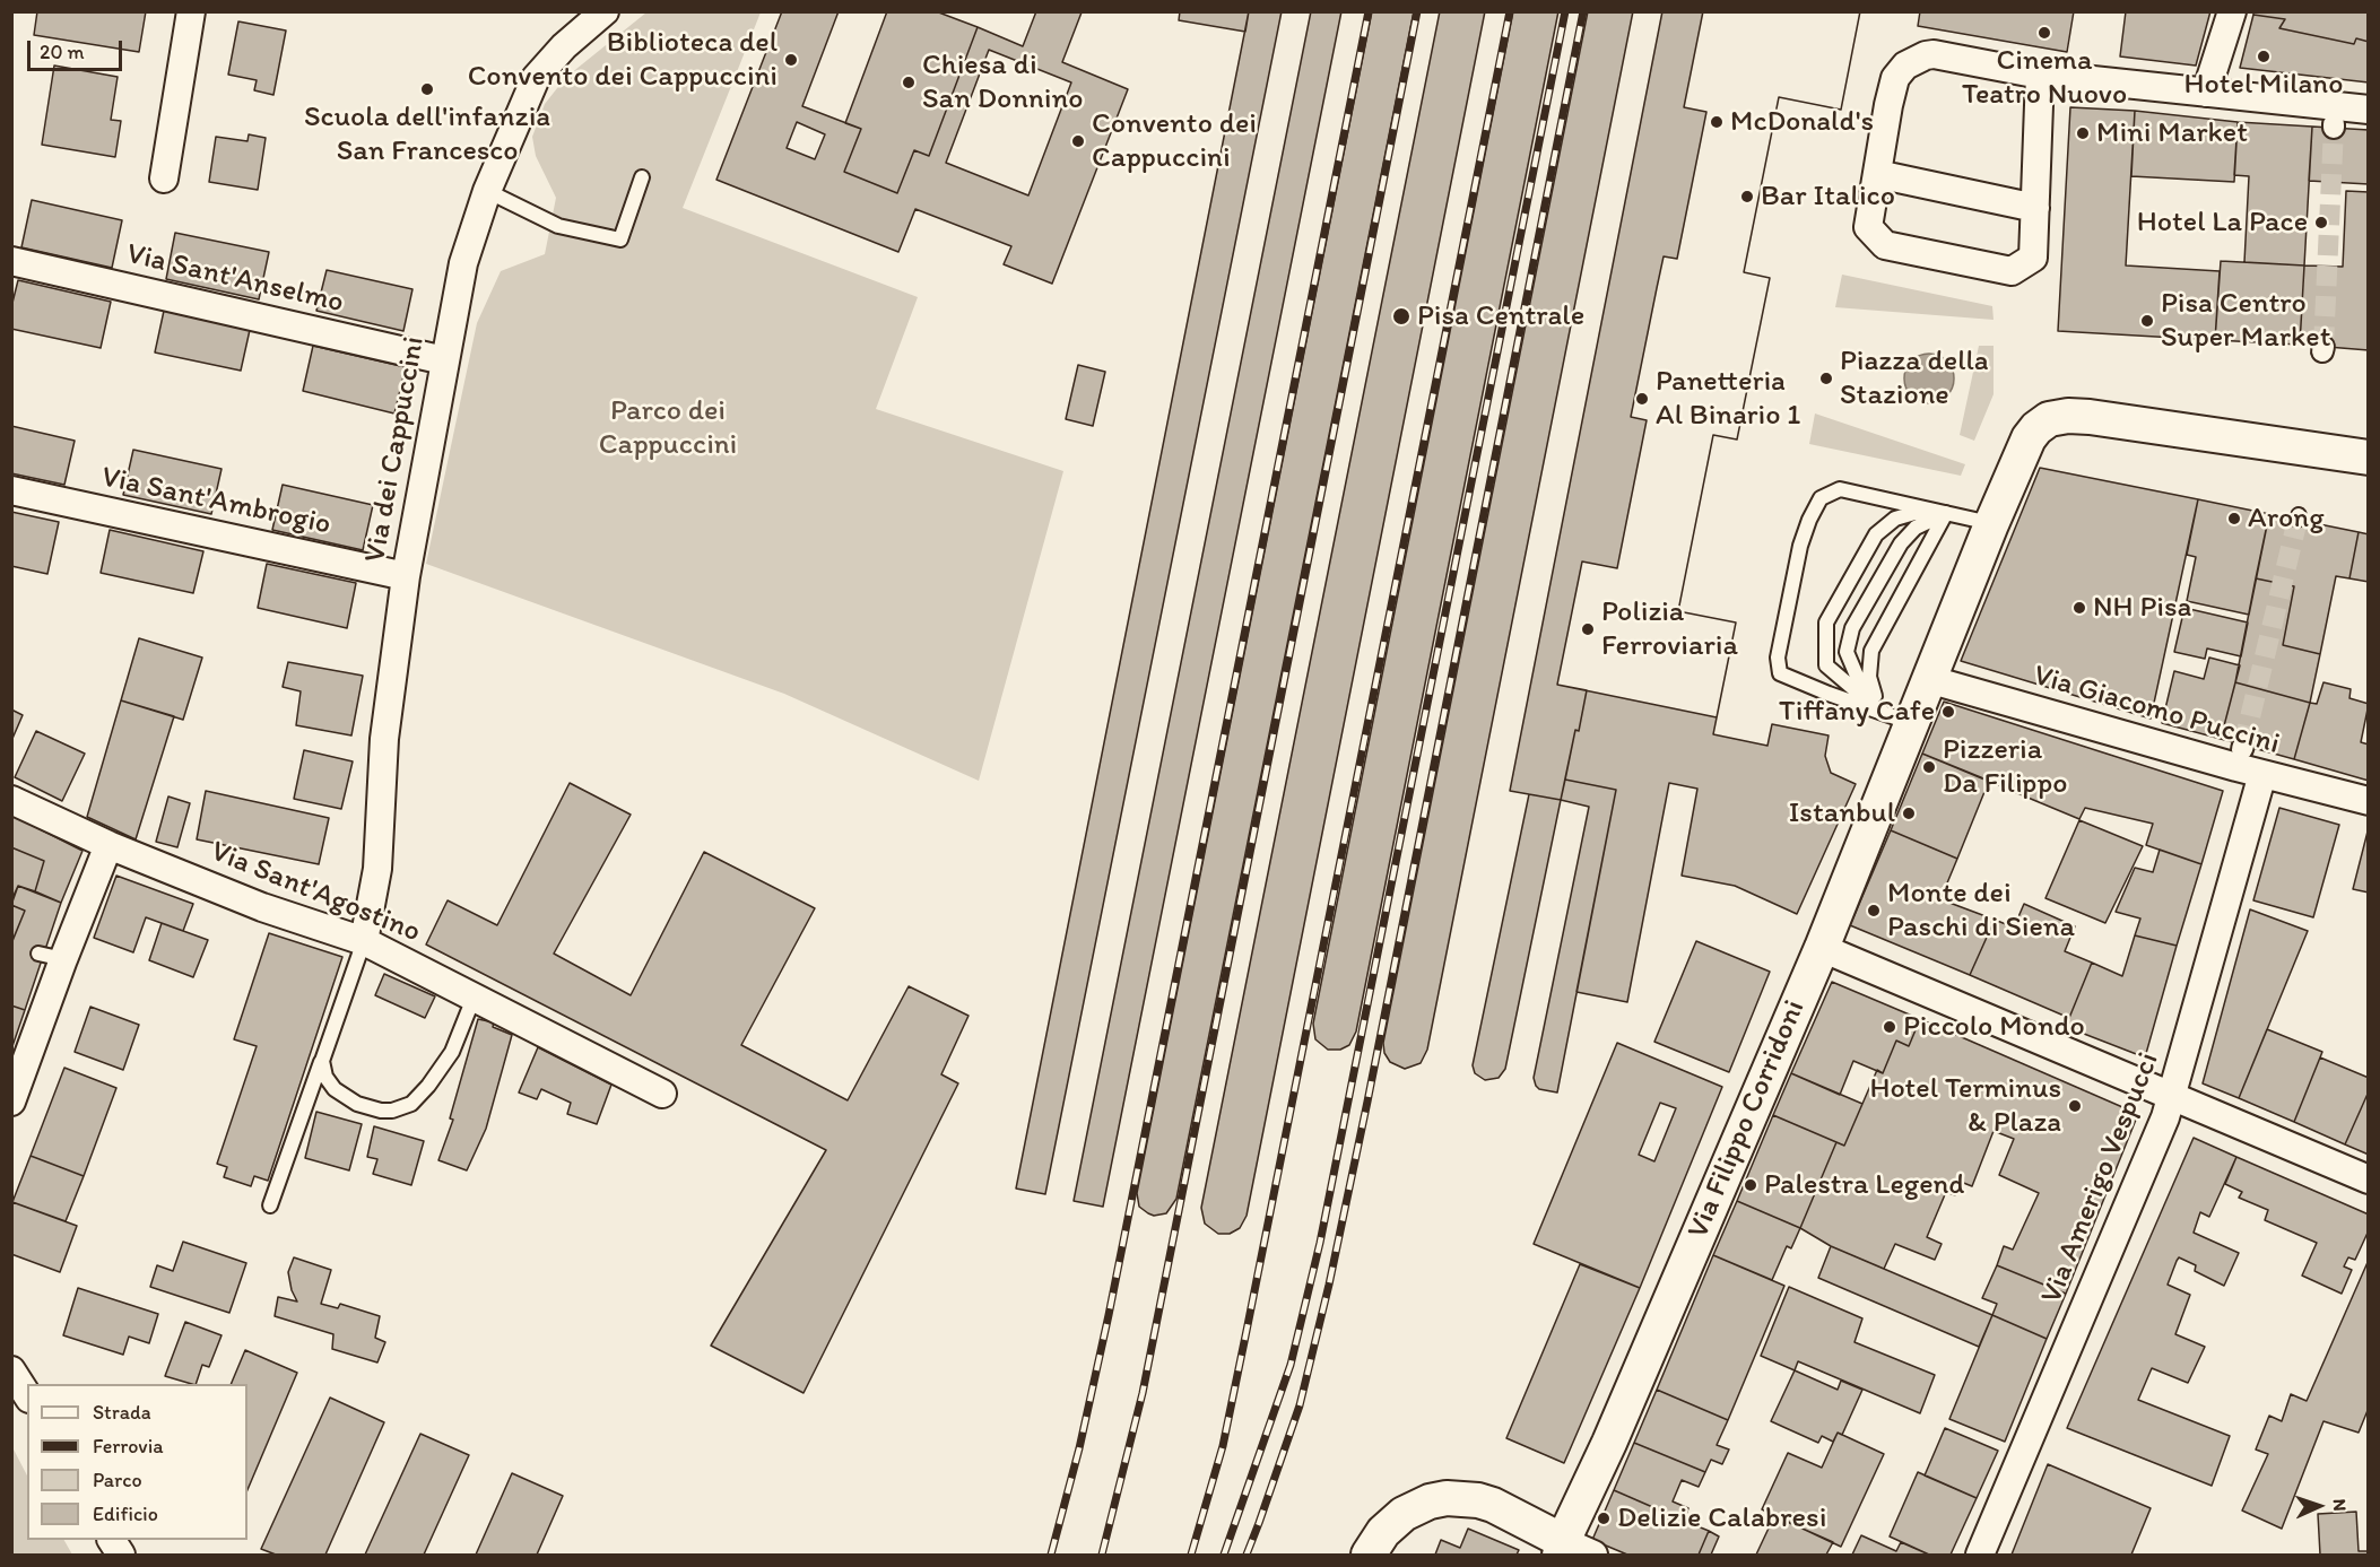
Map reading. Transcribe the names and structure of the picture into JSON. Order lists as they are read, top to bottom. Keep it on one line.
{"streets":{"street":["Via Sant'Anselmo","Via dei Cappuccini","Via Sant'Ambrogio","Via Giacomo Puccini","Via Sant'Agostino","Via Filippo Corridoni","Via Amerigo Vespucci"]},"crossings":[["Via Sant'Anselmo","Via dei Cappuccini"],["Via dei Cappuccini","Via Sant'Ambrogio"],["Via dei Cappuccini","Via Sant'Agostino"],["Via Giacomo Puccini","Via Filippo Corridoni"],["Via Giacomo Puccini","Via Amerigo Vespucci"]],"parks":["Parco dei Cappuccini"],"places":["Cinema Teatro Nuovo","Hotel Milano","Biblioteca del Convento dei Cappuccini","Chiesa di San Donnino","Scuola dell'infanzia San Francesco","McDonald's","Mini Market","Convento dei Cappuccini","Bar Italico","Hotel La Pace","Pisa Centrale","Pisa Centro Super Market","Piazza della Stazione","Panetteria Al Binario 1","Arong","NH Pisa","Polizia Ferroviaria","Tiffany Cafe","Pizzeria Da Filippo","Istanbul","Monte dei Paschi di Siena","Piccolo Mondo","Hotel Terminus & Plaza","Palestra Legend","Delizie Calabresi"],"legend":["Strada","Ferrovia","Parco","Edificio"],"scale_bar":"20 m","north":"right"}
